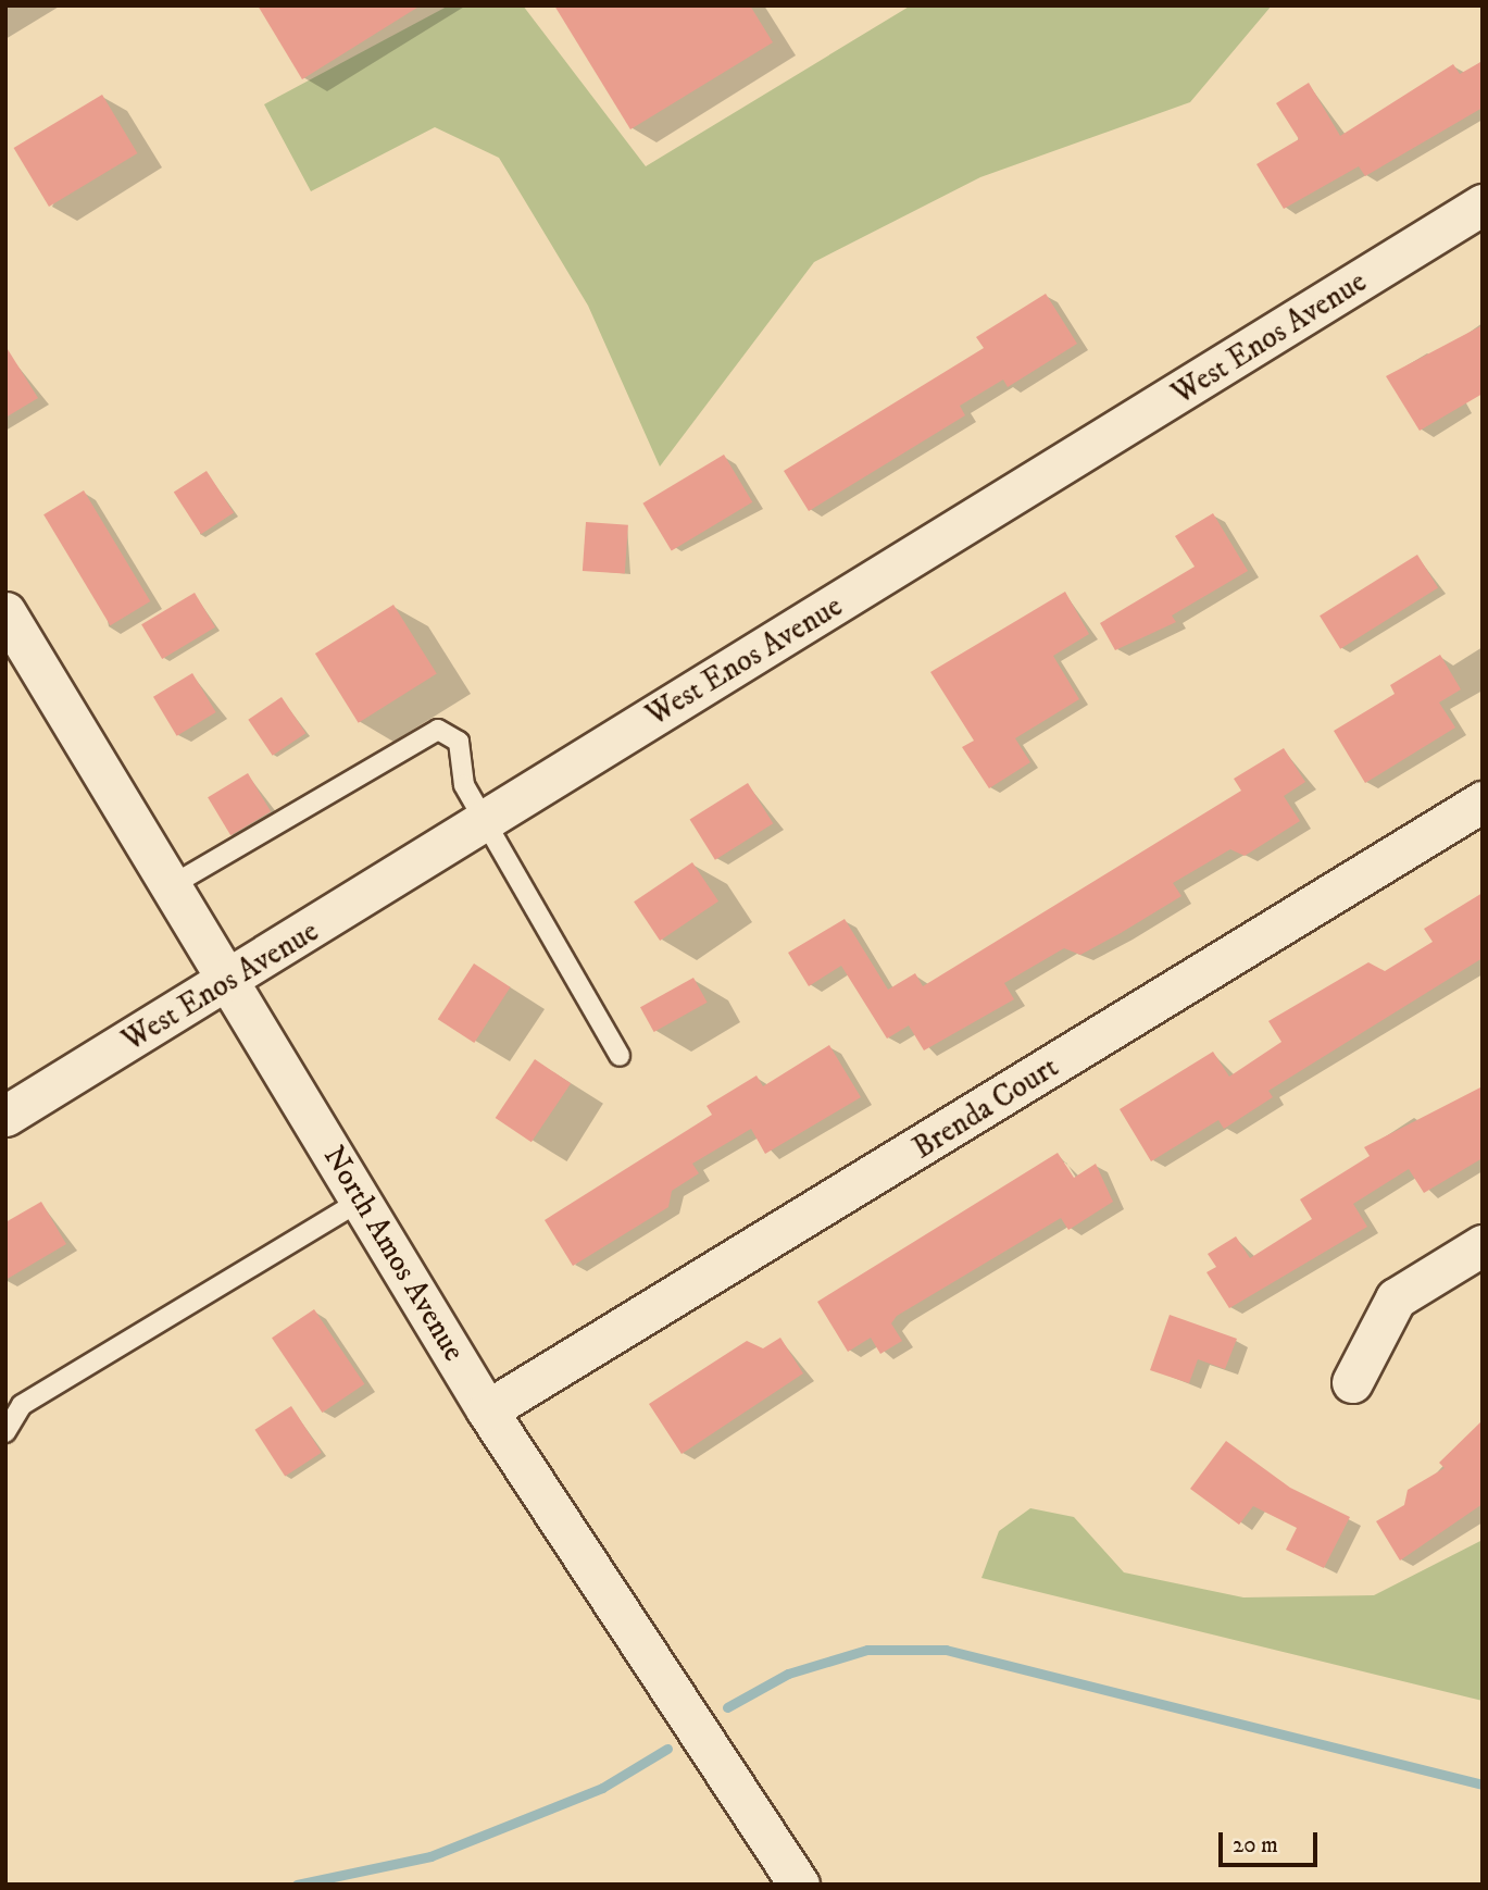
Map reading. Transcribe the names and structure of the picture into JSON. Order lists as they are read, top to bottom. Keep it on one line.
{"streets":{"street":["West Enos Avenue","Brenda Court","North Amos Avenue"]},"crossings":[["West Enos Avenue","North Amos Avenue"],["Brenda Court","North Amos Avenue"]],"scale_bar":"20 m"}
